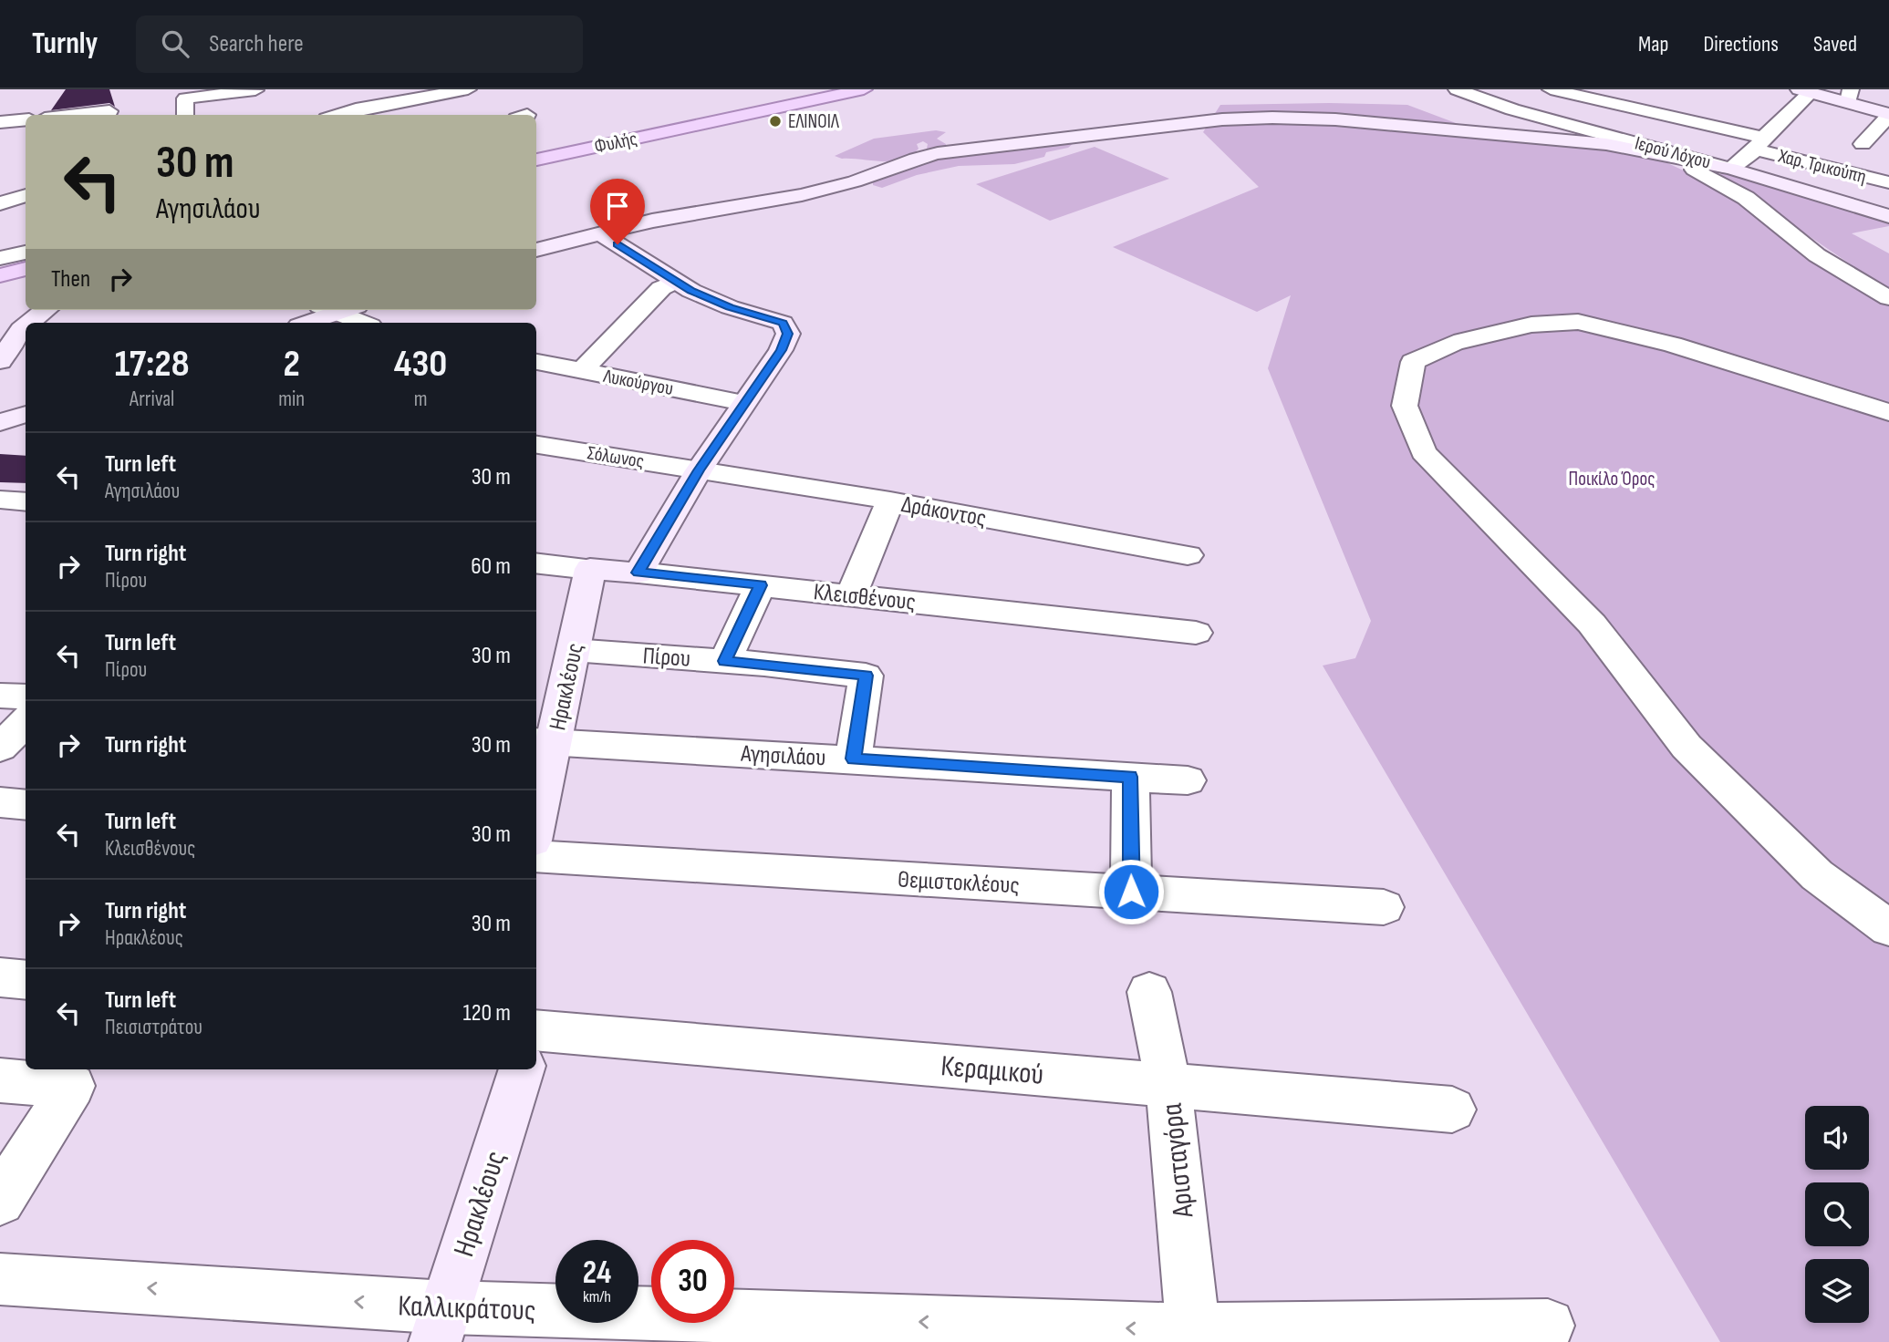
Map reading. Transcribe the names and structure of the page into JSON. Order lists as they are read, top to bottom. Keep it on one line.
{"streets":{"main road":["Φυλής"],"street":["Ιερού Λόχου","Χαρ. Τρικούπη","Λυκούργου","Σόλωνος","Δράκοντος","Κλεισθένους","Πίρου","Ηρακλέους","Αγησιλάου","Θεμιστοκλέους","Κεραμικού","Αρισταγόρα","Καλλικράτους"]},"crossings":[["Σόλωνος","Δράκοντος"],["Κλεισθένους","Ηρακλέους"],["Πίρου","Ηρακλέους"],["Πίρου","Αγησιλάου"],["Ηρακλέους","Αγησιλάου"],["Ηρακλέους","Καλλικράτους"],["Κεραμικού","Αρισταγόρα"],["Αρισταγόρα","Καλλικράτους"]],"one_way":["Καλλικράτους"],"parks":["Ποικίλο Όρος"],"places":["ΕΛΙΝΟΙΛ"],"page":{"header":"Turnly","search":"Search here","nav":["Map","Directions","Saved"],"turn":["30 m","Αγησιλάου"],"then":"Then","eta":["17:28","Arrival","2","min","430","m"],"list":[{"name":"Turn left","note":"Αγησιλάου","value":"30 m"},{"name":"Turn right","note":"Πίρου","value":"60 m"},{"name":"Turn left","note":"Πίρου","value":"30 m"},{"name":"Turn right","value":"30 m"},{"name":"Turn left","note":"Κλεισθένους","value":"30 m"},{"name":"Turn right","note":"Ηρακλέους","value":"30 m"},{"name":"Turn left","note":"Πεισιστράτου","value":"120 m"}],"speed":"24 km/h","limit":"30"}}
